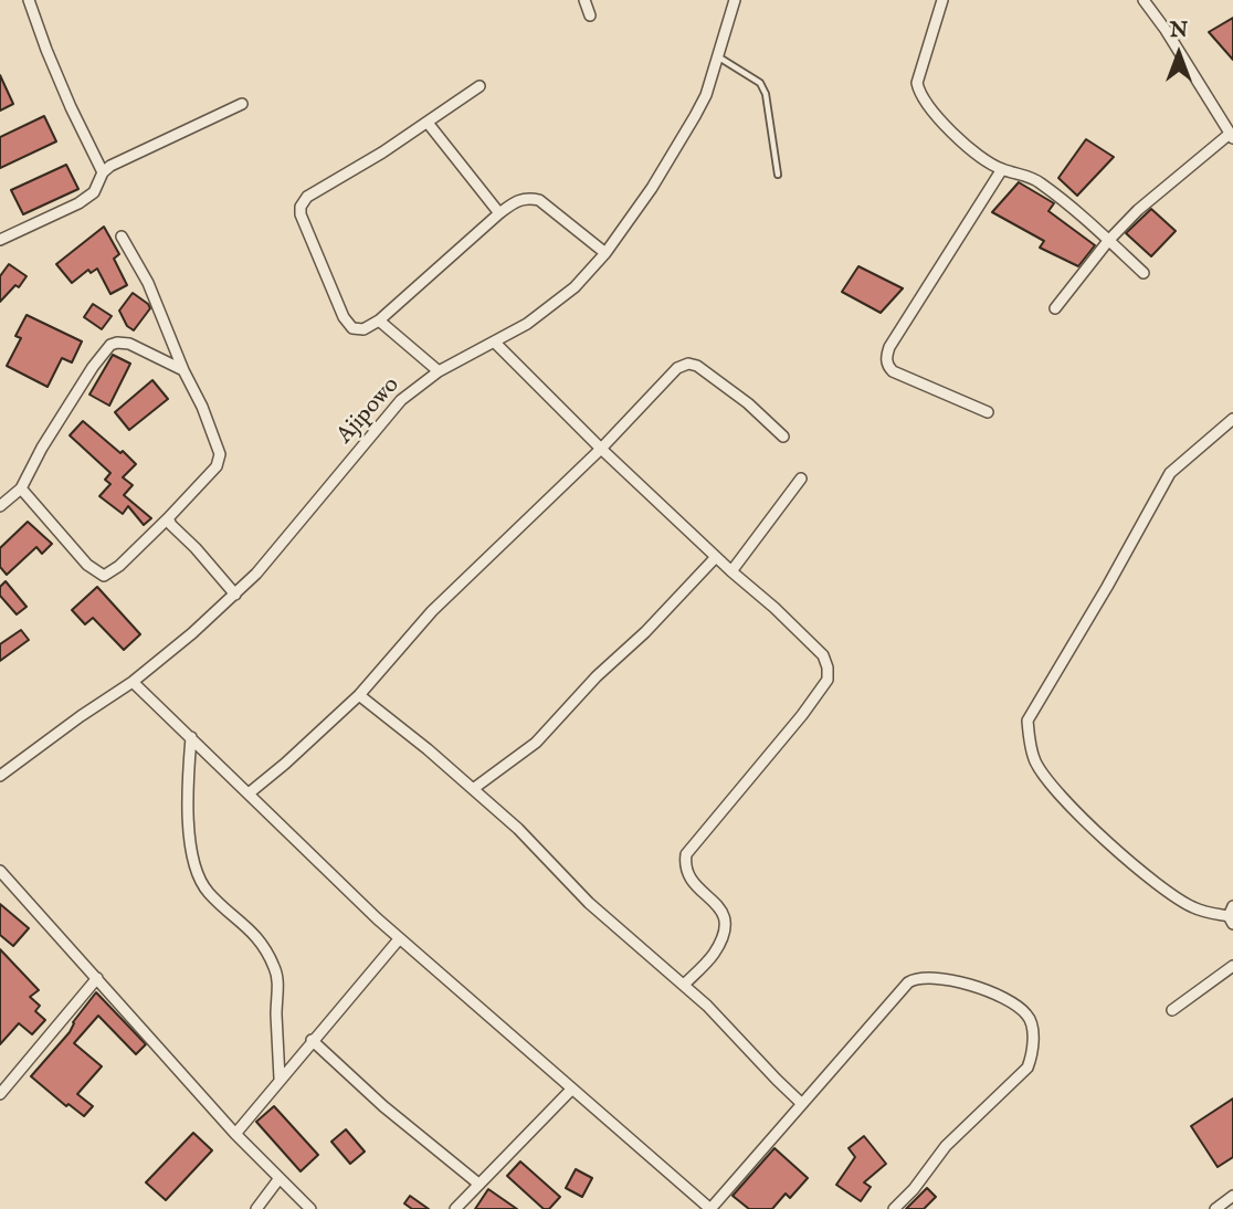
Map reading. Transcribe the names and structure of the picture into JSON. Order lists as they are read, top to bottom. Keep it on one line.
{"streets":{"street":["Ajipowo"]},"north":"top"}
